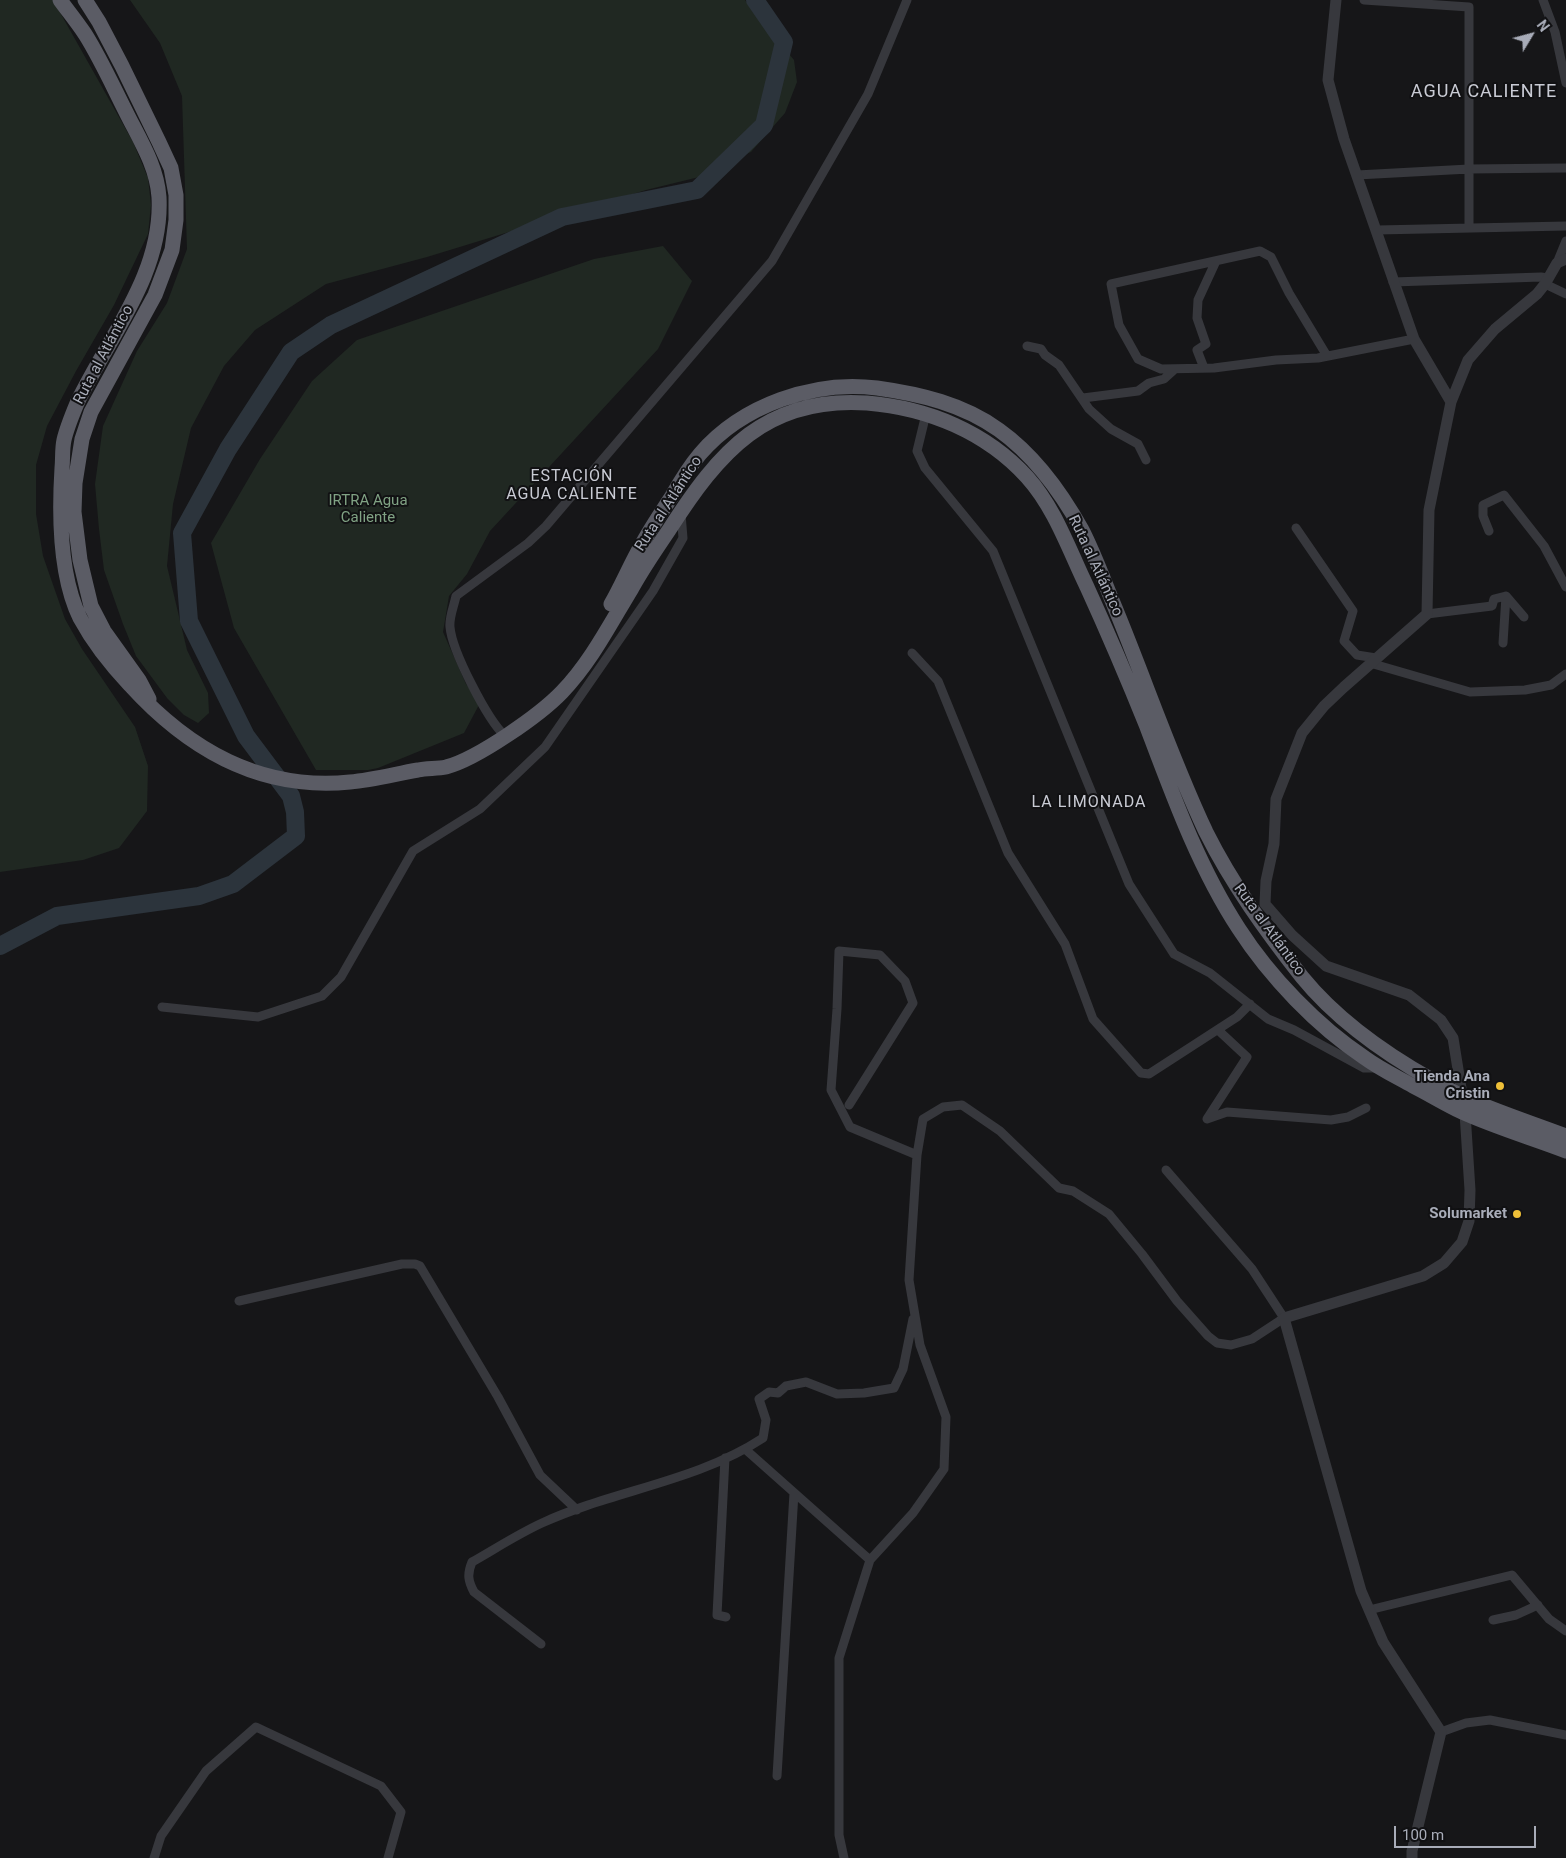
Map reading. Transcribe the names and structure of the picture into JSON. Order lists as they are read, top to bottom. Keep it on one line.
{"streets":{"highway":["Ruta al Atlántico"]},"districts":["AGUA CALIENTE","ESTACIÓN AGUA CALIENTE","LA LIMONADA"],"parks":["IRTRA Agua Caliente"],"places":["Tienda Ana Cristin","Solumarket"],"scale_bar":"100 m","north":"top right"}
